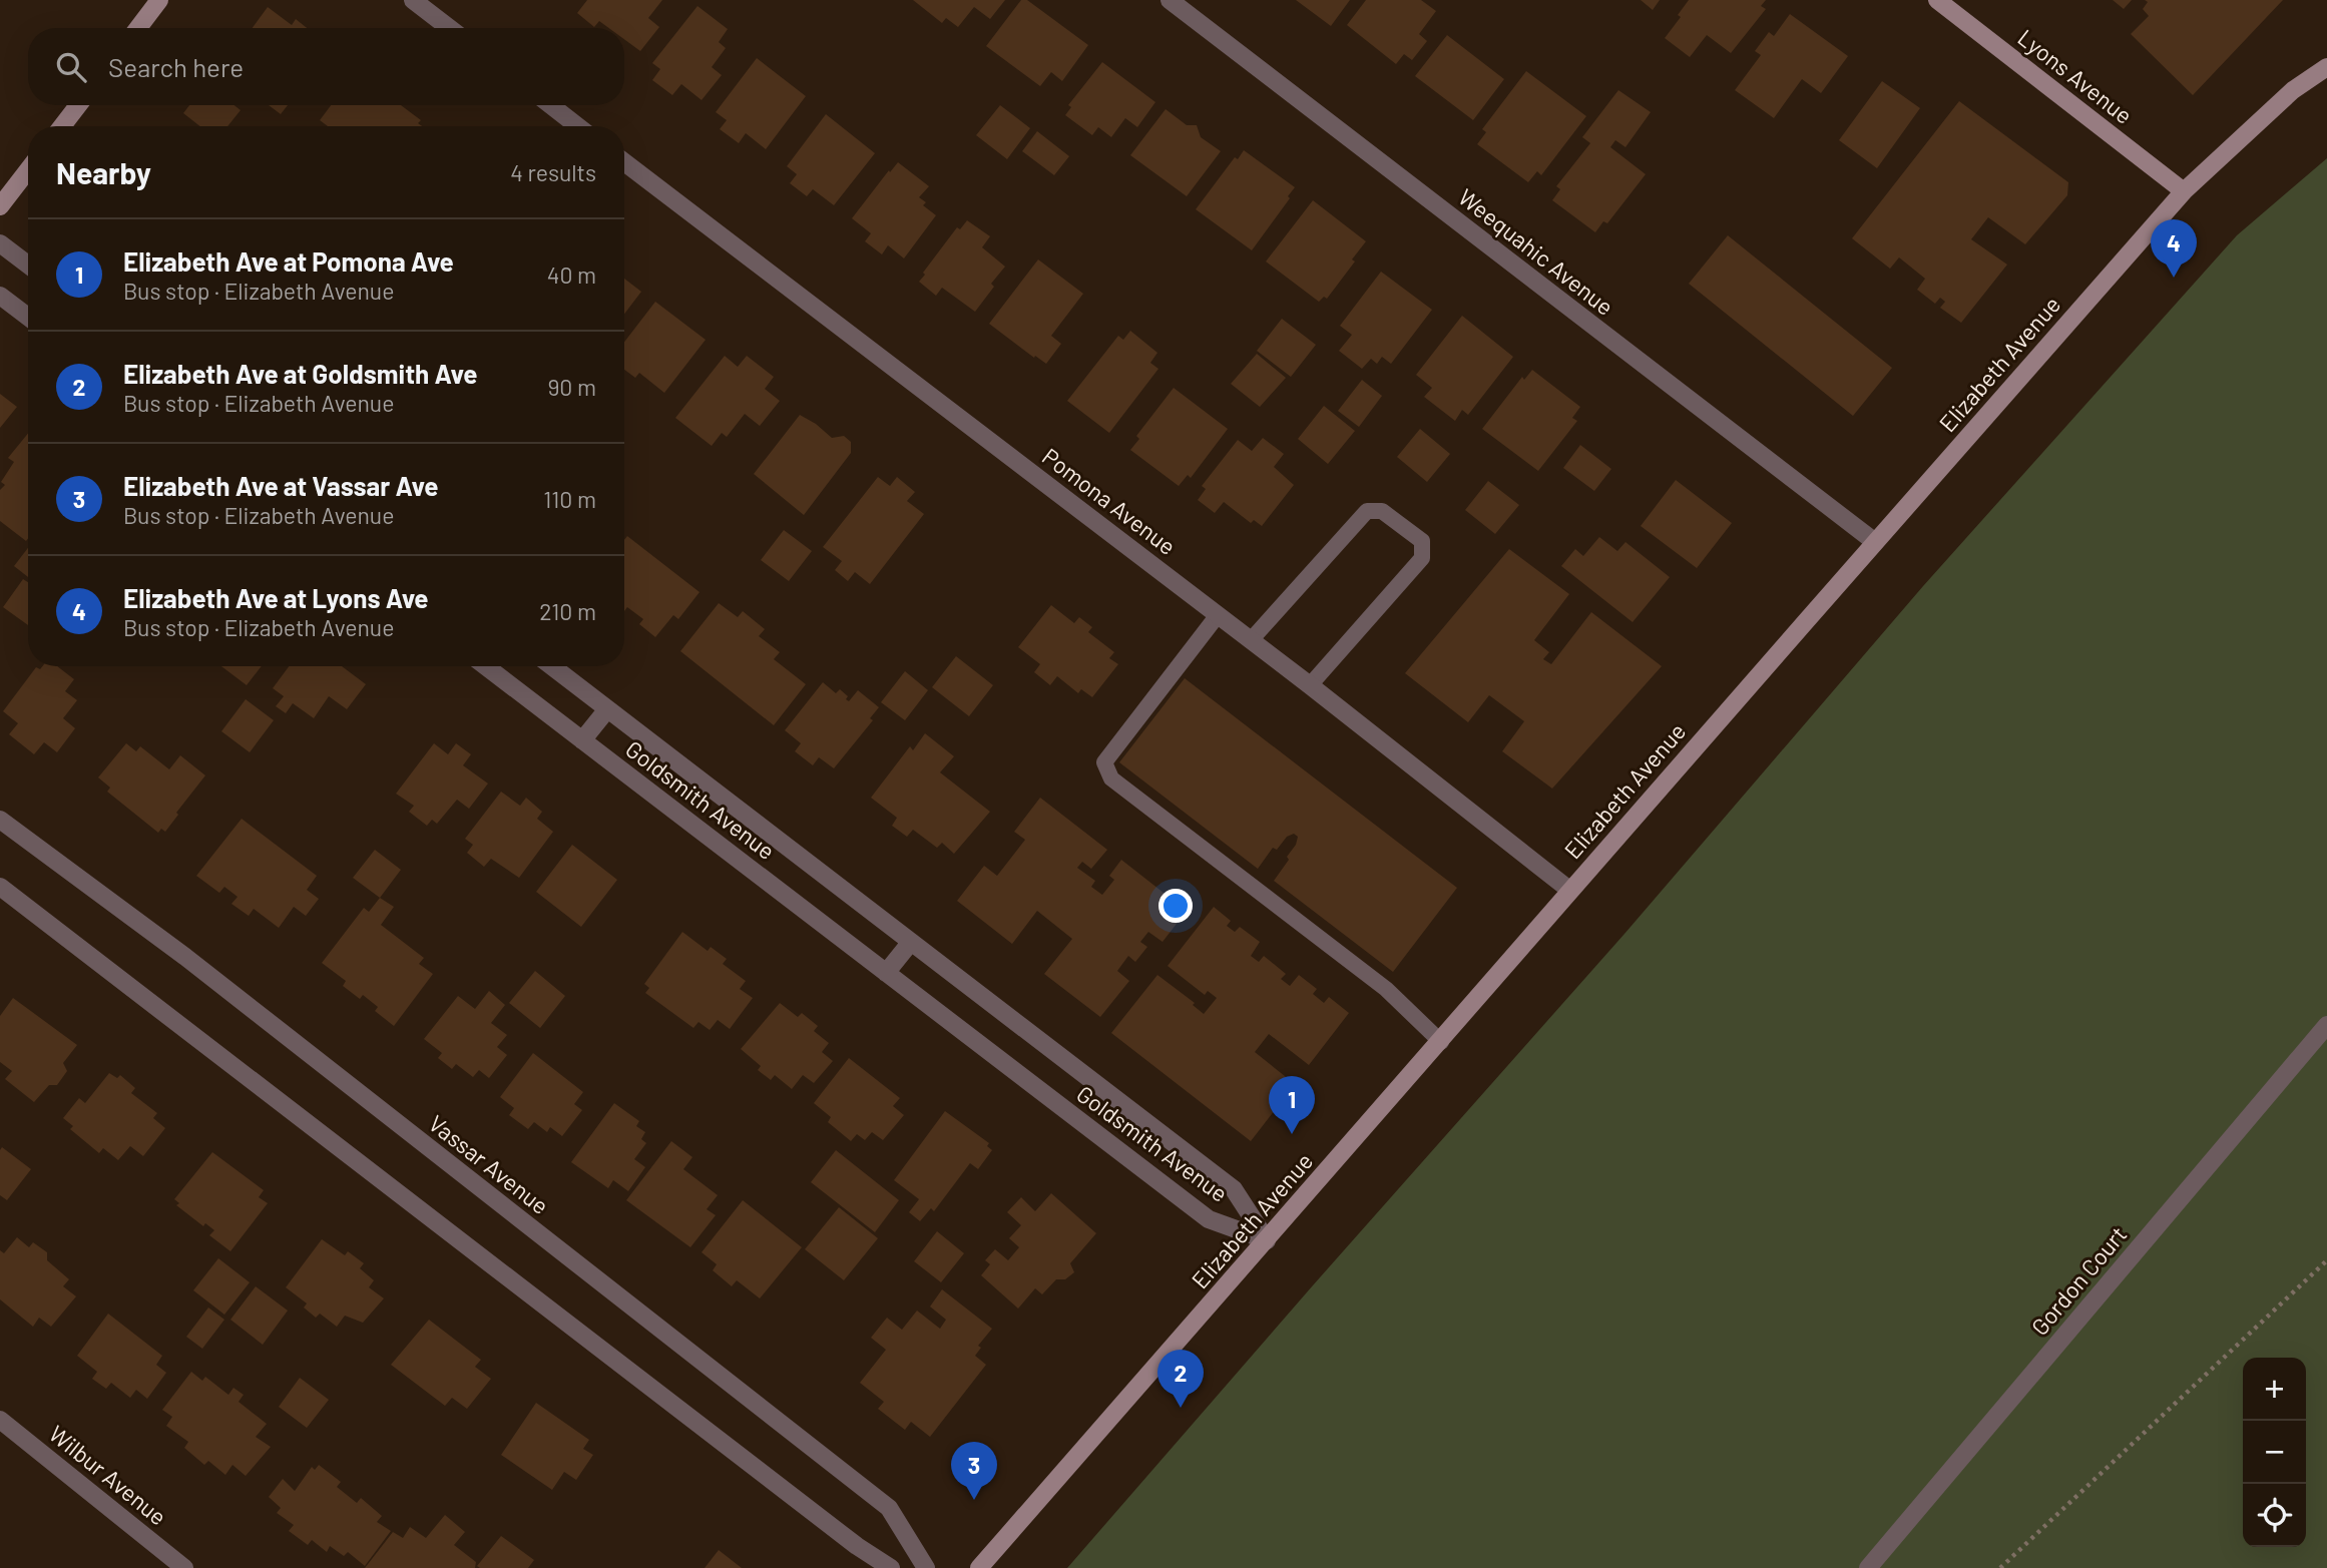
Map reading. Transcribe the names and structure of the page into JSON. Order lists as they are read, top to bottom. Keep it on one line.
{"streets":{"main road":["Lyons Avenue","Elizabeth Avenue"],"street":["Weequahic Avenue","Pomona Avenue","Goldsmith Avenue","Vassar Avenue","Gordon Court","Wilbur Avenue"]},"crossings":[["Lyons Avenue","Elizabeth Avenue"],["Weequahic Avenue","Elizabeth Avenue"],["Elizabeth Avenue","Pomona Avenue"],["Elizabeth Avenue","Goldsmith Avenue"]],"page":{"search":"Search here","heading":["Nearby","4 results"],"list":[{"mark":"1","name":"Elizabeth Ave at Pomona Ave","note":"Bus stop · Elizabeth Avenue","value":"40 m"},{"mark":"2","name":"Elizabeth Ave at Goldsmith Ave","note":"Bus stop · Elizabeth Avenue","value":"90 m"},{"mark":"3","name":"Elizabeth Ave at Vassar Ave","note":"Bus stop · Elizabeth Avenue","value":"110 m"},{"mark":"4","name":"Elizabeth Ave at Lyons Ave","note":"Bus stop · Elizabeth Avenue","value":"210 m"}],"pins":["4","1","2","3"],"map_buttons":["+","−"]}}
